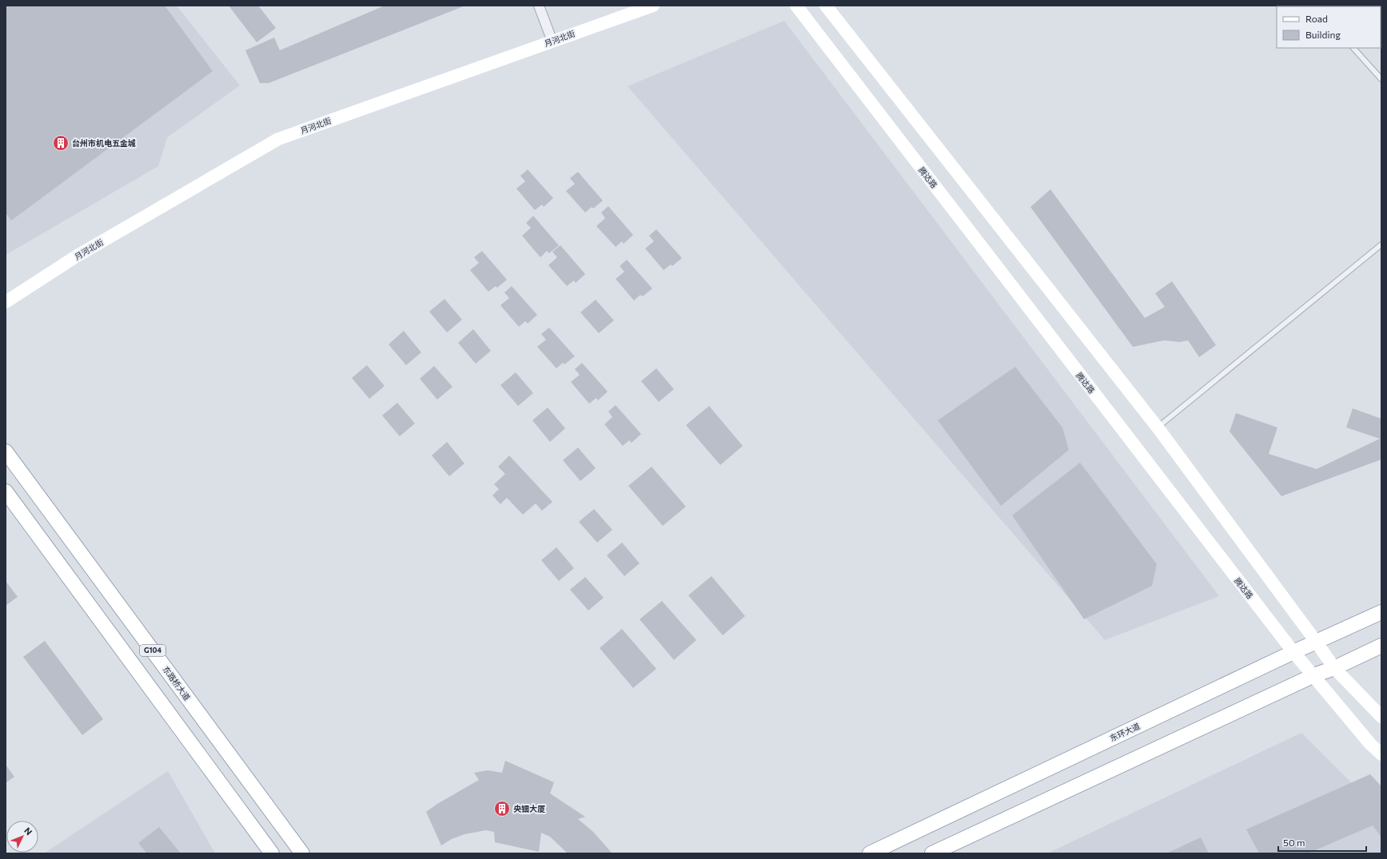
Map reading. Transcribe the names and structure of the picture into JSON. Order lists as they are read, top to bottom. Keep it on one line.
{"streets":{"main road":["月河北街","腾达路","G104","东路桥大道","东环大道"]},"crossings":[["腾达路","东环大道"]],"places":{"building":["台州市机电五金城","央钿大厦"]},"legend":["Road","Building"],"scale_bar":"50 m","north":"top right"}
